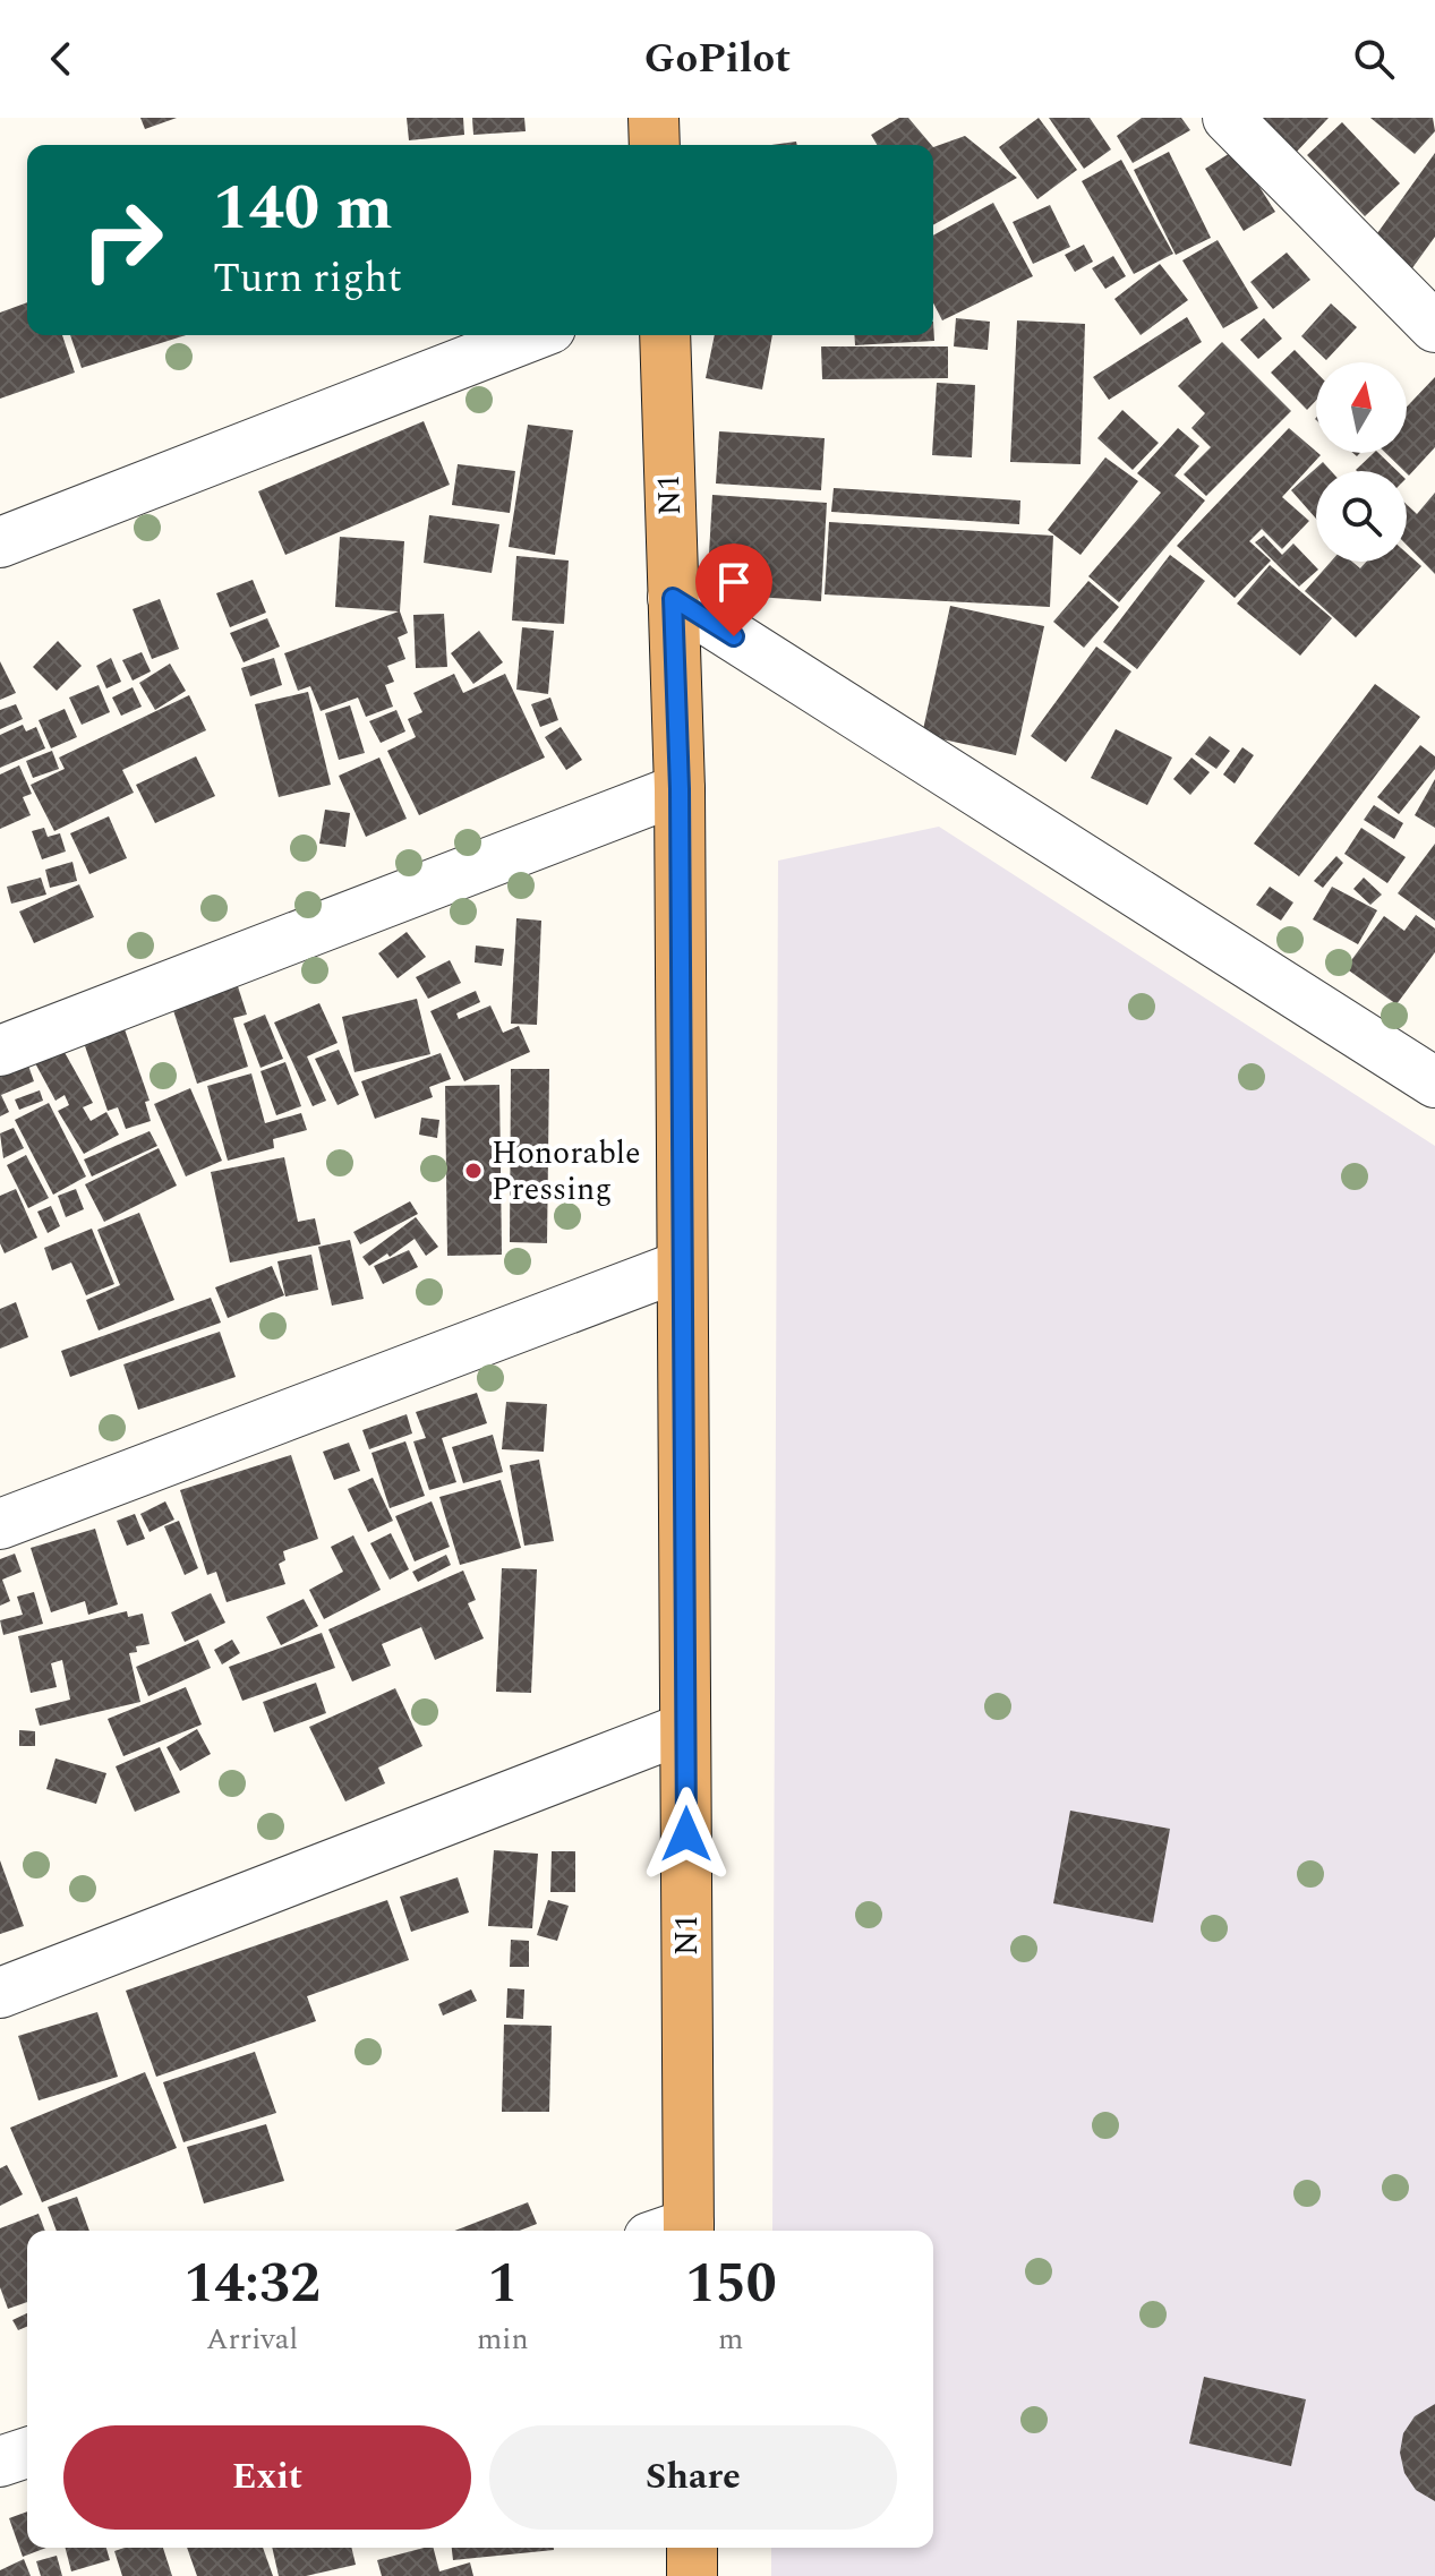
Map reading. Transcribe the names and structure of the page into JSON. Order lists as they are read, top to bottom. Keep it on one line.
{"streets":{"highway":["N1"]},"places":["Honorable Pressing"],"north":"top","page":{"header":"GoPilot","turn":["140 m","Turn right"],"eta":["14:32","Arrival","1","min","150","m"],"buttons":["Exit","Share"]}}
